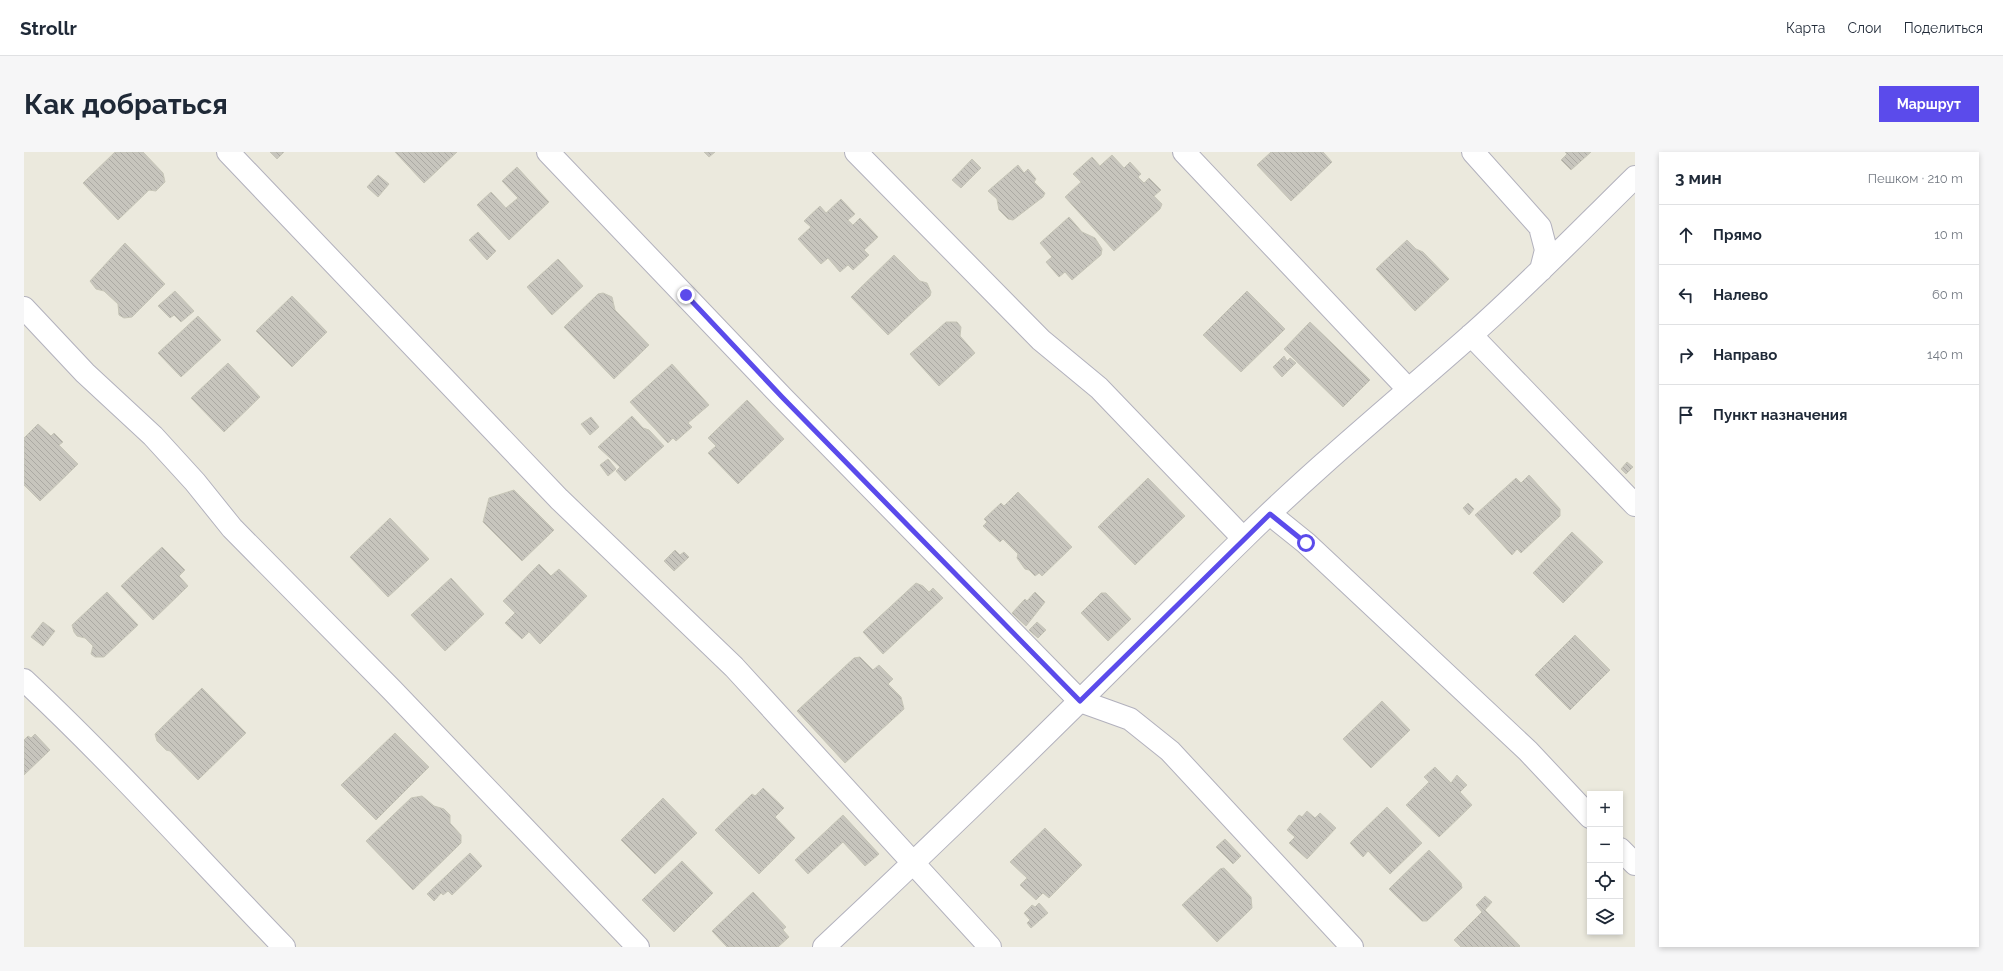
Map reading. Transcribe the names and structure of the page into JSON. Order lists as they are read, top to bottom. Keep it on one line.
{"page":{"header":"Strollr","nav":["Карта","Слои","Поделиться"],"buttons":"Маршрут","title":"Как добраться","heading":["3 мин","Пешком · 210 m"],"list":[["Прямо","10 m"],["Налево","60 m"],["Направо","140 m"],"Пункт назначения"],"map_buttons":["+","−"]}}
